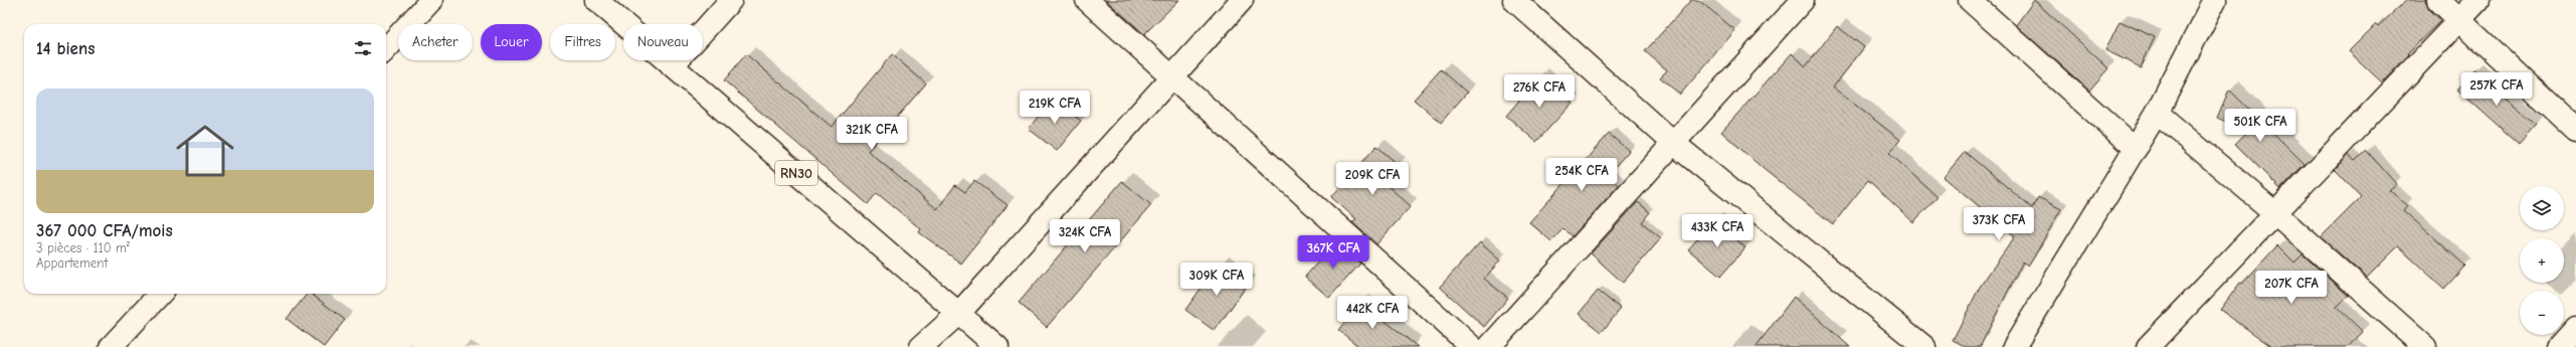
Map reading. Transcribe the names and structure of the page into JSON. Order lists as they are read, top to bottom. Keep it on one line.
{"streets":{"street":["RN30"]},"page":{"chip":["Acheter","Louer","Filtres","Nouveau"],"heading":"14 biens","price":["257K CFA","276K CFA","219K CFA","501K CFA","321K CFA","254K CFA","209K CFA","373K CFA","433K CFA","324K CFA","367K CFA","309K CFA","207K CFA","442K CFA"],"list":[{"name":"367 000 CFA/mois","note":"3 pièces · 110 m² · Appartement"}],"map_buttons":["+","−"]}}
